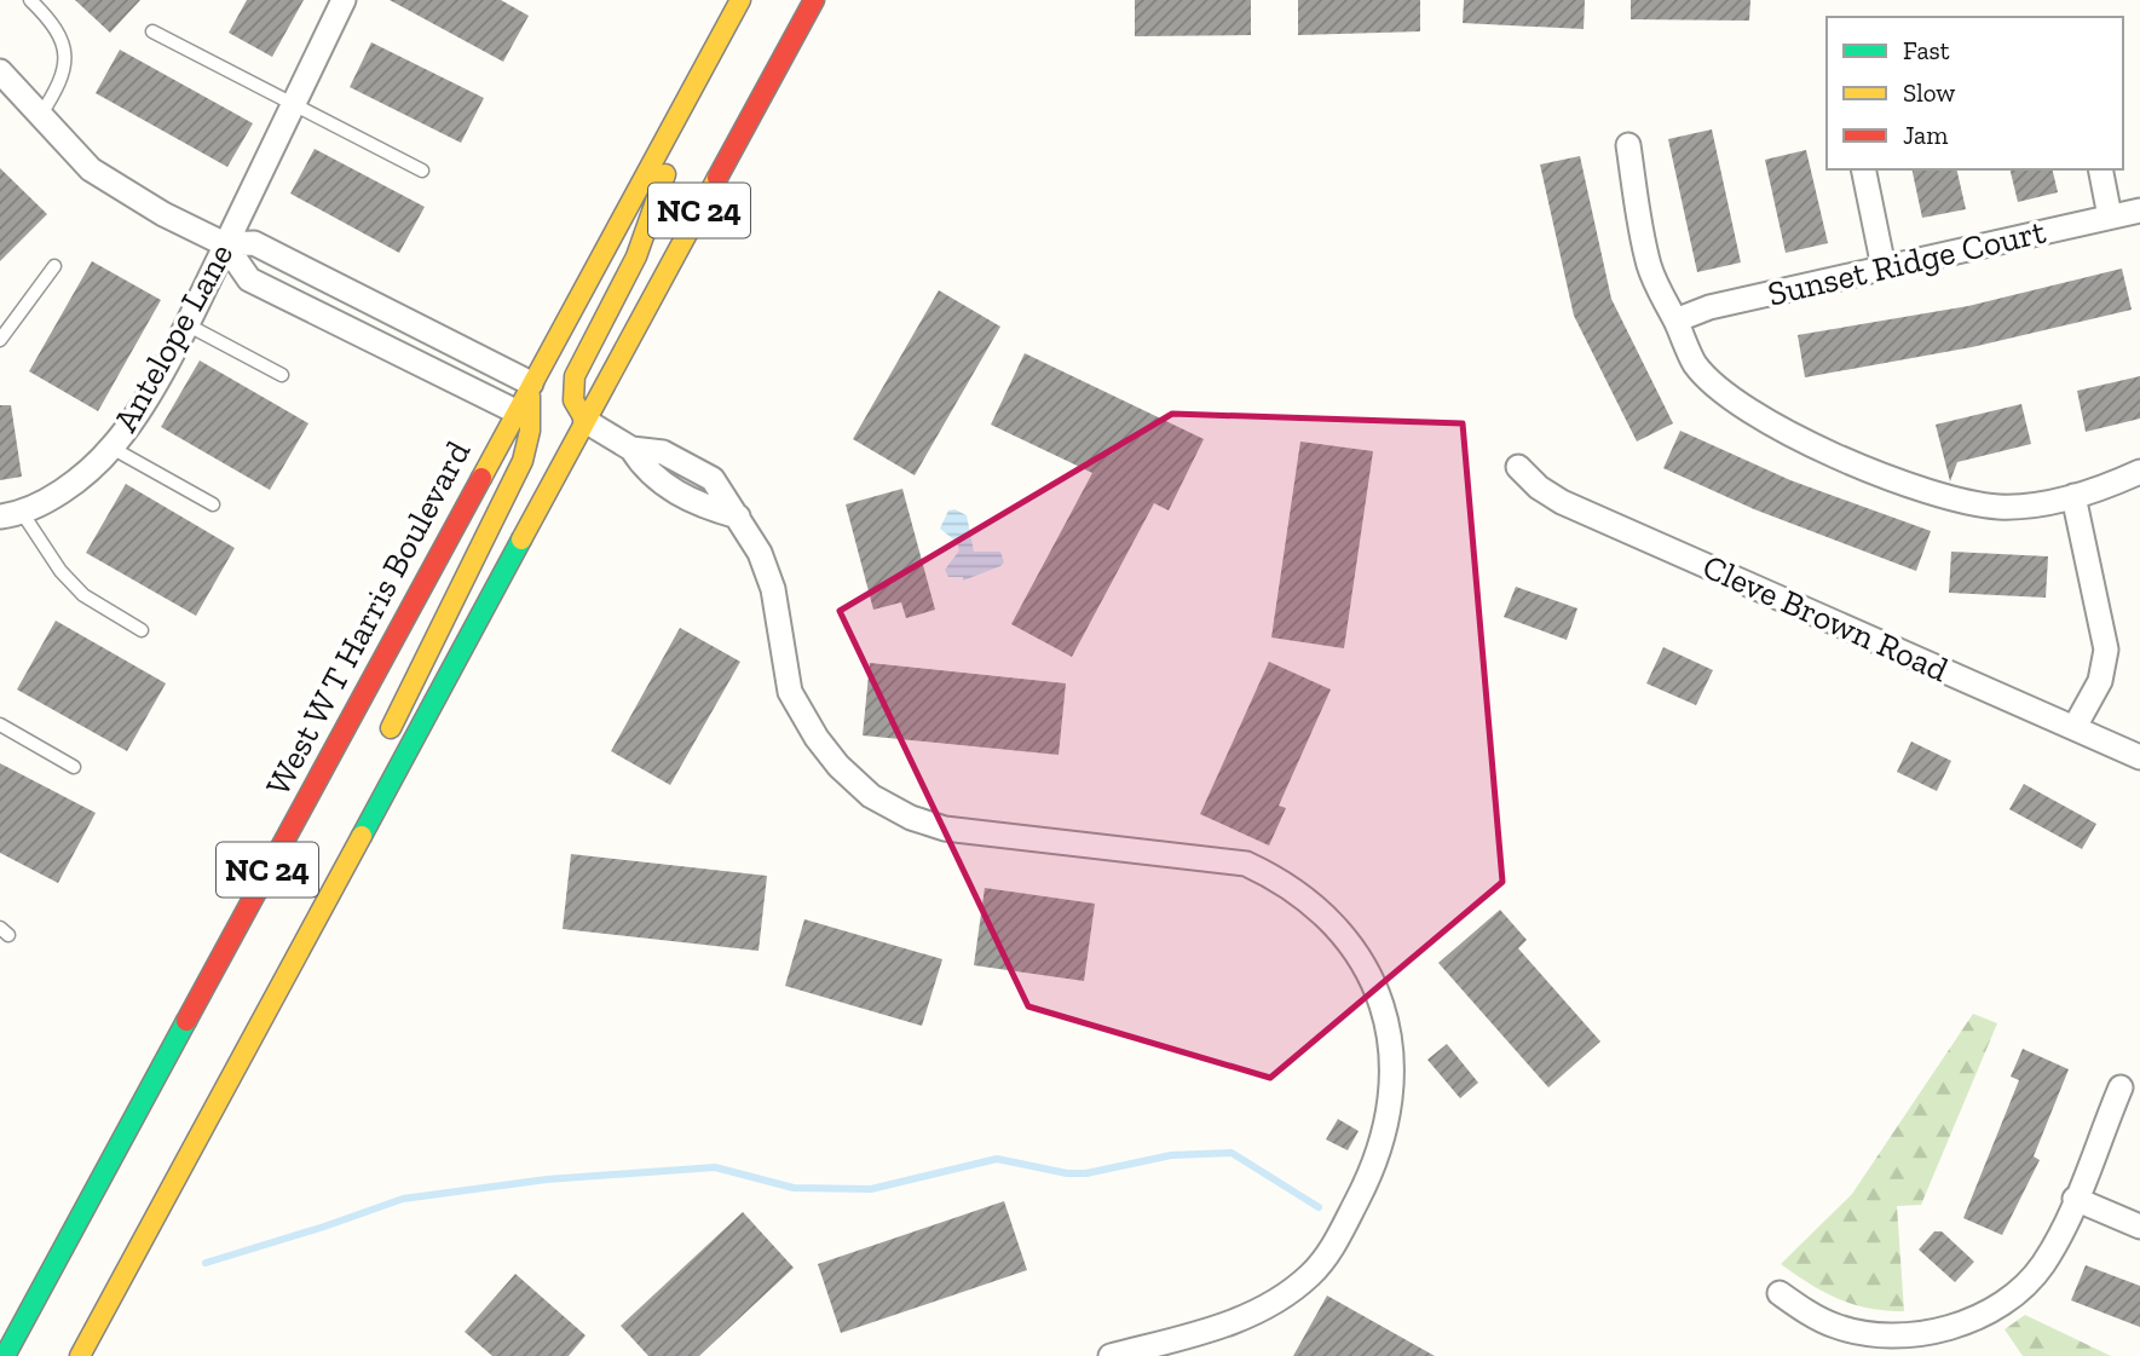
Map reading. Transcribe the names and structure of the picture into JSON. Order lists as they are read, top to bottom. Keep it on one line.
{"streets":{"main road":["NC 24","West W T Harris Boulevard"],"street":["Sunset Ridge Court","Antelope Lane","Cleve Brown Road"]},"legend":["Fast","Slow","Jam"]}
